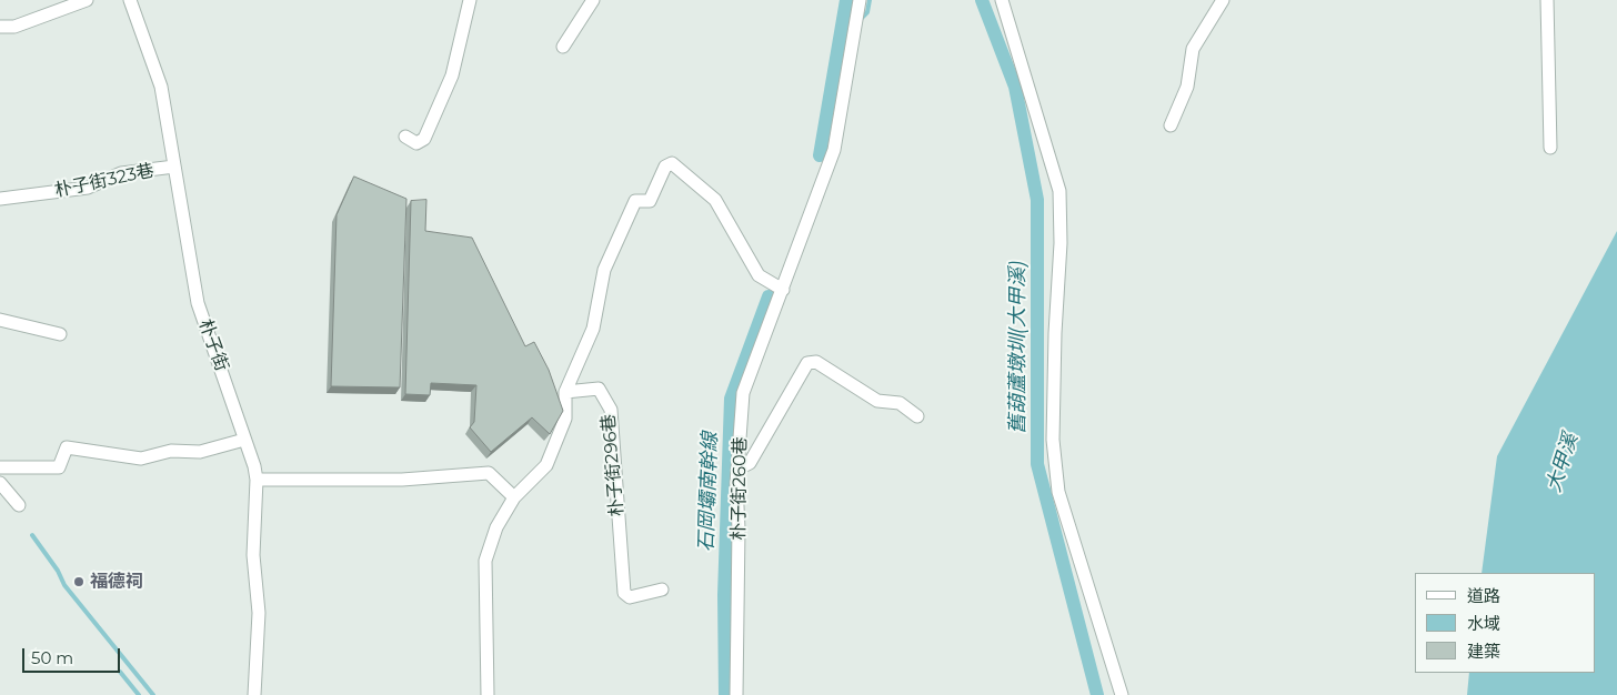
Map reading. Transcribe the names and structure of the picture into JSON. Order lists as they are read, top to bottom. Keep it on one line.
{"streets":{"street":["朴子街323巷","朴子街","朴子街296巷","朴子街260巷"]},"crossings":[["朴子街323巷","朴子街"]],"water":["舊葫蘆墩圳(大甲溪)","大甲溪","石岡壩南幹線"],"places":["福德祠"],"legend":["道路","水域","建築"],"scale_bar":"50 m"}
